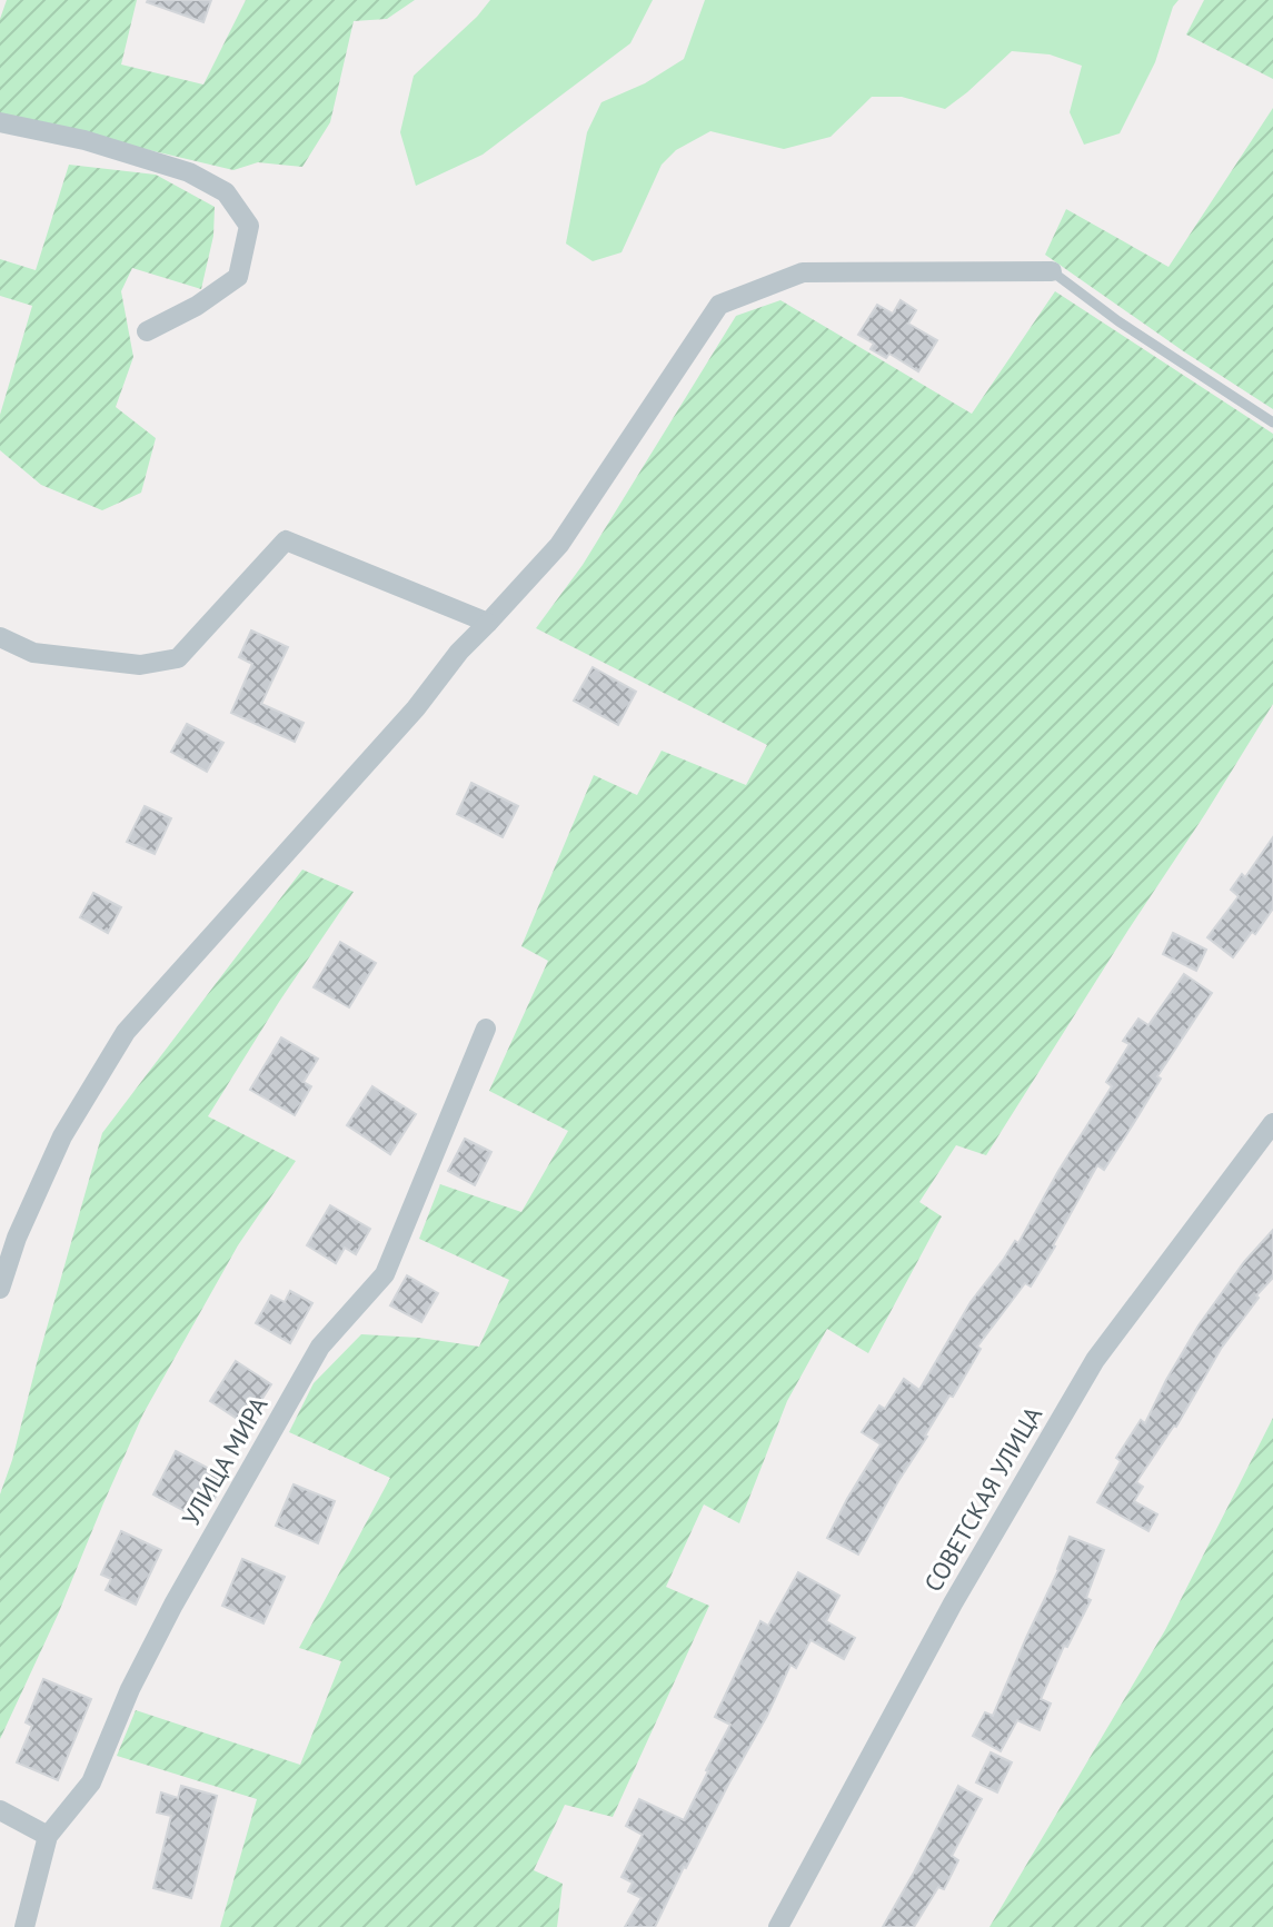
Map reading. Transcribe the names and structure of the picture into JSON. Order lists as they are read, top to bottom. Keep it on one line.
{"streets":{"street":["УЛИЦА МИРА","СОВЕТСКАЯ УЛИЦА"]}}
